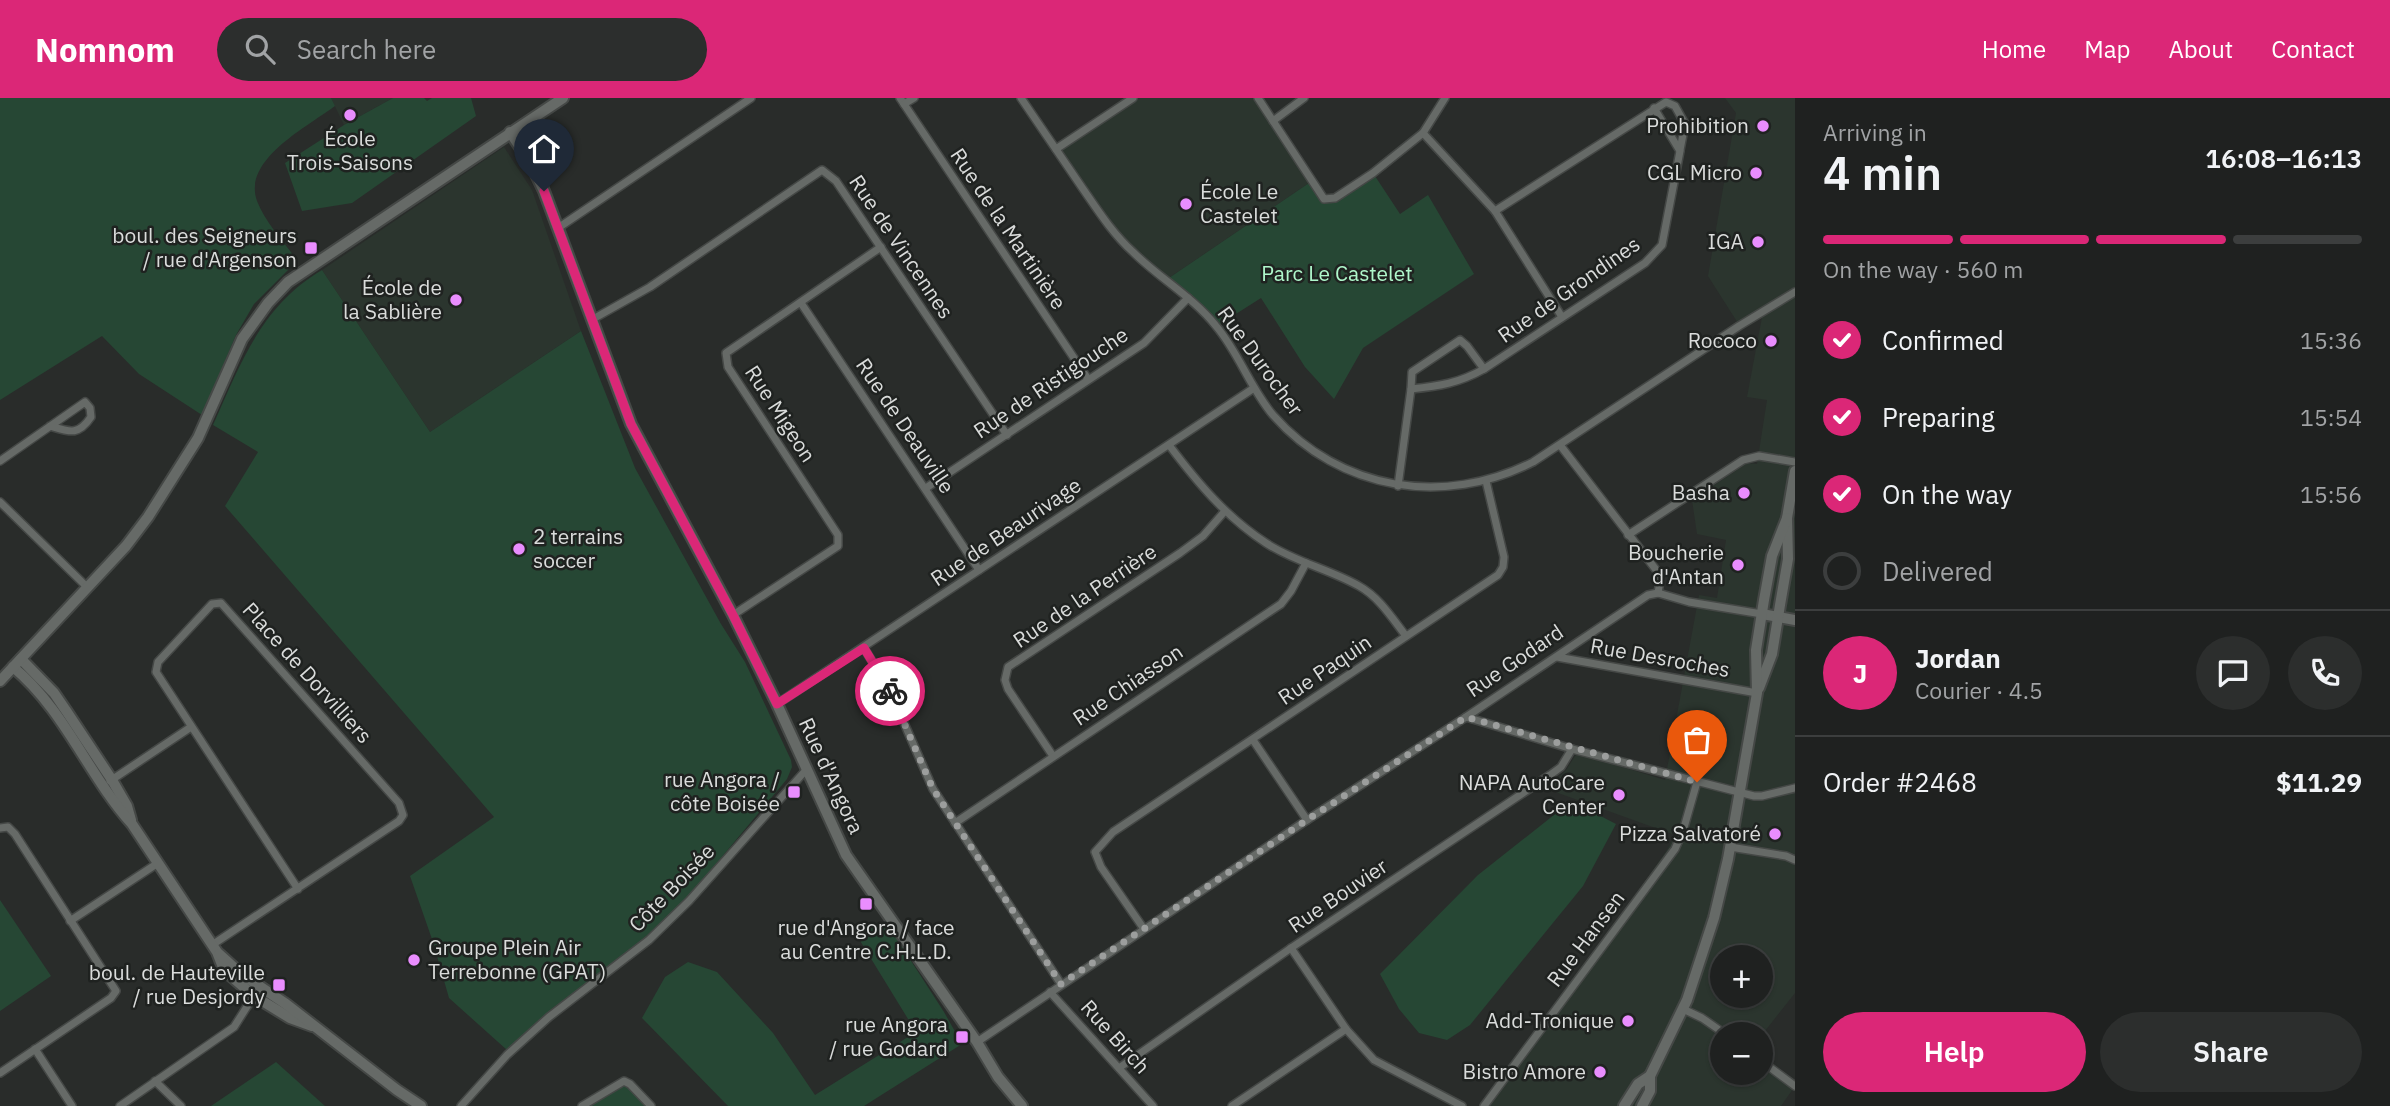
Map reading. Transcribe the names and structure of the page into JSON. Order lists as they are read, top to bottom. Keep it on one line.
{"streets":{"street":["Rue de la Martinière","Rue de Vincennes","Rue de Grondines","Rue Durocher","Rue de Ristigouche","Rue Migeon","Rue de Deauville","Rue de Beaurivage","Rue de la Perrière","Rue Desroches","Rue Godard","Rue Paquin","Place de Dorvilliers","Rue Chiasson","Rue d'Angora","Côte Boisée","Rue Bouvier","Rue Hansen","Rue Birch"]},"crossings":[["Rue de la Martinière","Rue de Ristigouche"],["Rue de Vincennes","Rue de Ristigouche"],["Rue de Vincennes","Rue Migeon"],["Rue de Vincennes","Rue d'Angora"],["Rue de Grondines","Rue Durocher"],["Rue Durocher","Rue de Ristigouche"],["Rue Durocher","Rue de Beaurivage"],["Rue Durocher","Rue Paquin"],["Rue de Ristigouche","Rue de Deauville"],["Rue Migeon","Rue de Deauville"],["Rue Migeon","Rue d'Angora"],["Rue de Deauville","Rue de Beaurivage"],["Rue de Beaurivage","Rue d'Angora"],["Rue de Beaurivage","Rue Birch"],["Rue de la Perrière","Rue Chiasson"],["Rue Desroches","Rue Godard"],["Rue Godard","Rue Paquin"],["Rue Godard","Rue d'Angora"],["Rue Godard","Rue Birch"],["Rue Chiasson","Rue Birch"],["Rue d'Angora","Côte Boisée"],["Rue Bouvier","Rue Birch"]],"parks":["Parc Le Castelet"],"places":{"other":["École Trois-Saisons","Prohibition","CGL Micro","École Le Castelet","IGA","École de la Sablière","Rococo","Basha","2 terrains soccer","Boucherie d'Antan","NAPA AutoCare Center","Pizza Salvatoré","Groupe Plein Air Terrebonne (GPAT)","Add-Tronique","Bistro Amore"],"transit":["boul. des Seigneurs / rue d'Argenson","rue Angora / côte Boisée","rue d'Angora / face au Centre C.H.L.D.","boul. de Hauteville / rue Desjordy","rue Angora / rue Godard"]},"page":{"header":"Nomnom","search":"Search here","nav":["Home","Map","About","Contact"],"heading":["4 min","Arriving in","16:08–16:13"],"panel":["Jordan","Courier · 4.5","Order #2468","$11.29"],"bar":"On the way · 560 m","list":[["Confirmed","15:36"],["Preparing","15:54"],["On the way","15:56"],"Delivered"],"round":"J","map_buttons":["+","−"],"buttons":["Help","Share"]}}
